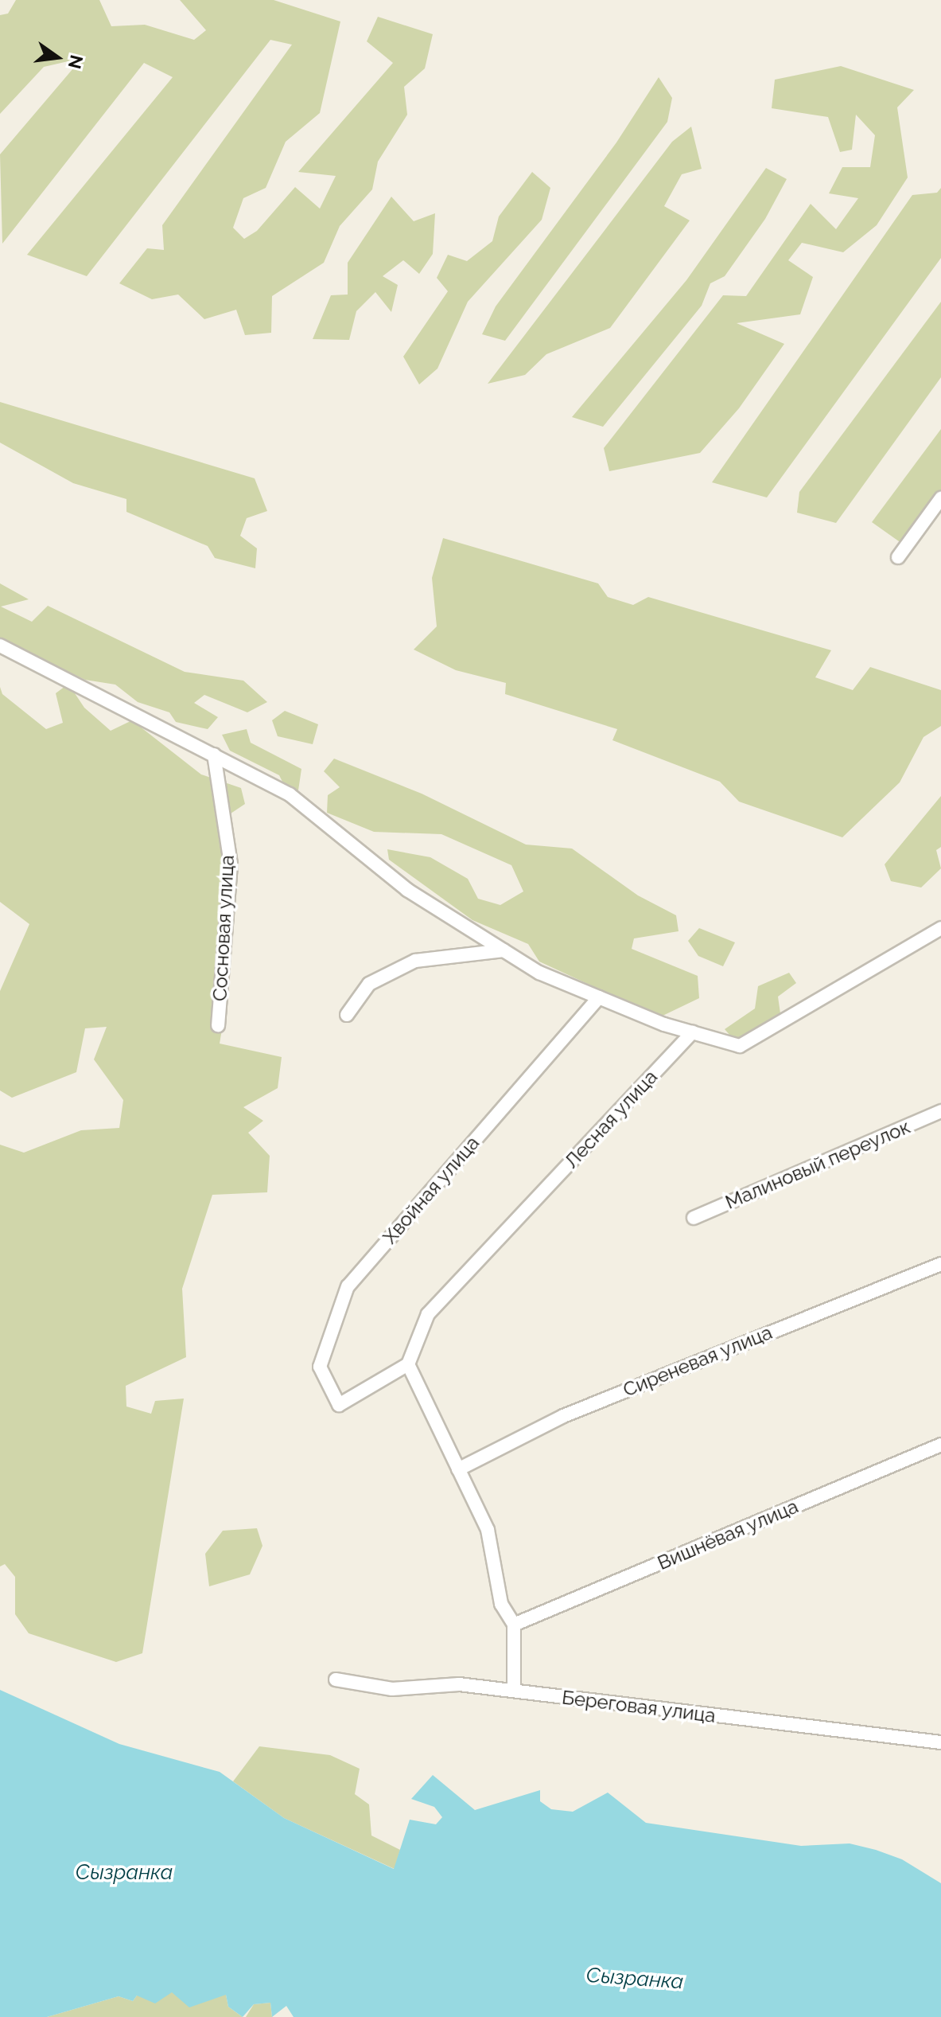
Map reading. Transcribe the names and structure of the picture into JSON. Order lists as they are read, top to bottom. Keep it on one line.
{"streets":{"street":["Сосновая улица","Лесная улица","Малиновый переулок","Хвойная улица","Сиреневая улица","Вишнёвая улица","Береговая улица"]},"crossings":[["Лесная улица","Хвойная улица"]],"water":["Сызранка"],"north":"right"}
